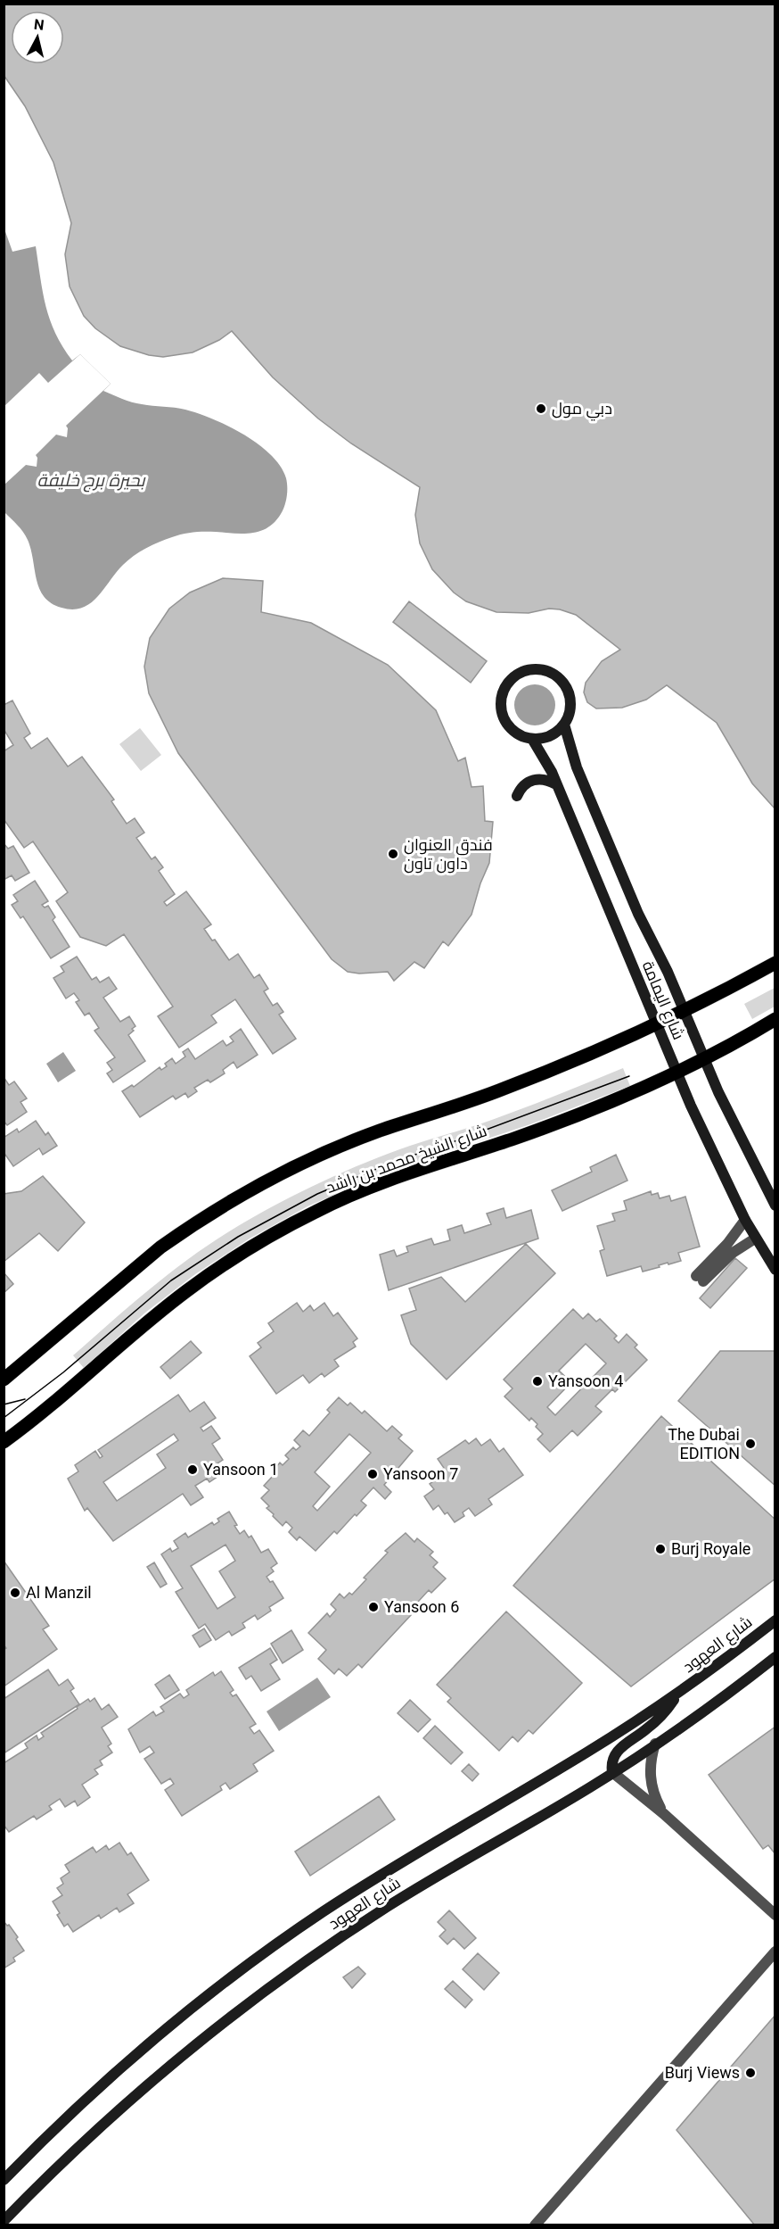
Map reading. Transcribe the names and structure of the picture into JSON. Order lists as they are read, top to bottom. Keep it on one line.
{"streets":{"main road":["شارع الشيخ محمد بن راشد"],"street":["شارع اليمامة","شارع العهود"]},"crossings":[["شارع اليمامة","شارع الشيخ محمد بن راشد"]],"water":["بحيرة برج خليفة"],"places":["دبي مول","فندق العنوان داون تاون","Yansoon 4","The Dubai EDITION","Yansoon 1","Yansoon 7","Burj Royale","Al Manzil","Yansoon 6","Burj Views"],"north":"top"}
